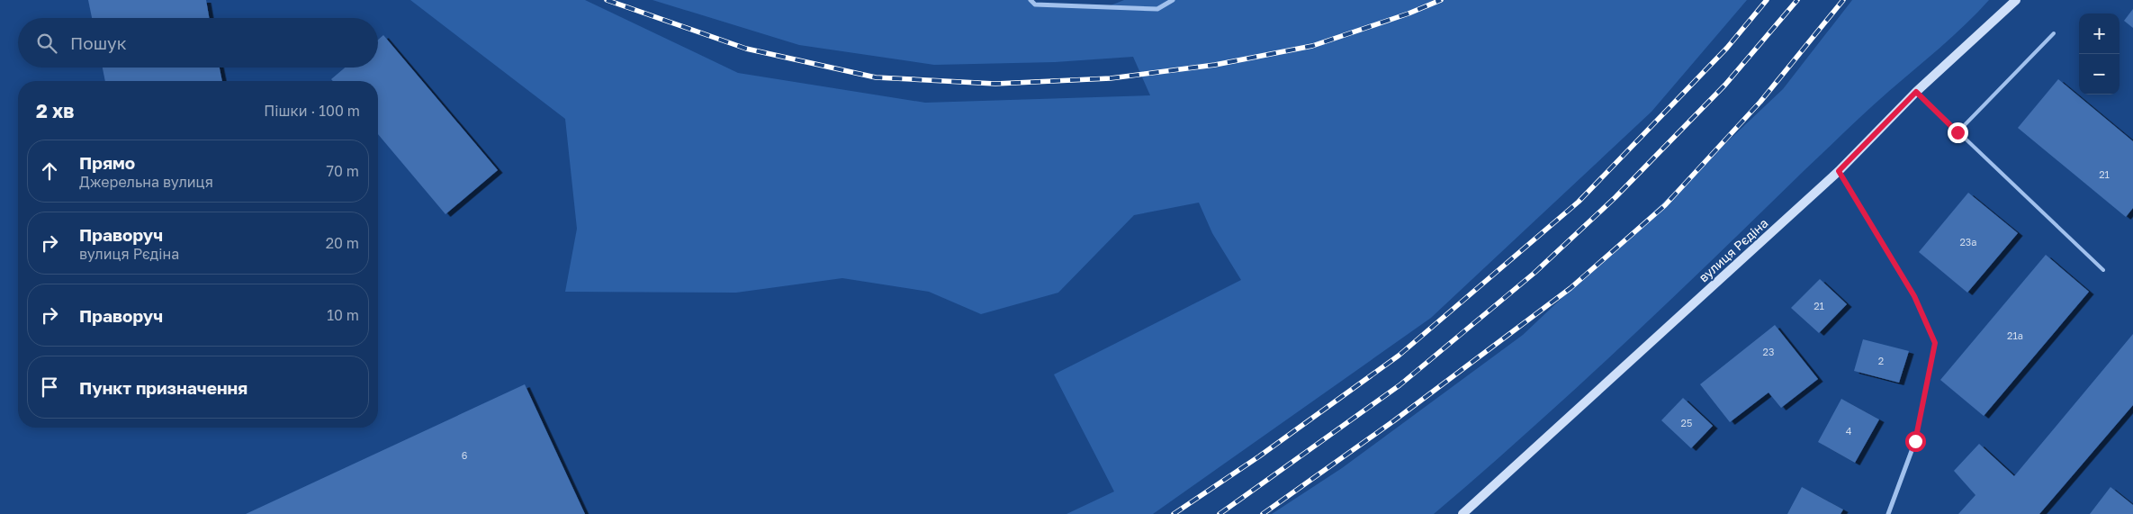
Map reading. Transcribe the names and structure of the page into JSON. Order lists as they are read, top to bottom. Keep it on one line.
{"streets":{"main road":["вулиця Рєдіна"]},"house_numbers":["21","23а","21","21а","23","2","25","4","6"],"page":{"map_buttons":["+","−"],"search":"Пошук","heading":["2 хв","Пішки · 100 m"],"list":[["Прямо","Джерельна вулиця","70 m"],["Праворуч","вулиця Рєдіна","20 m"],["Праворуч","10 m"],"Пункт призначення"]}}
